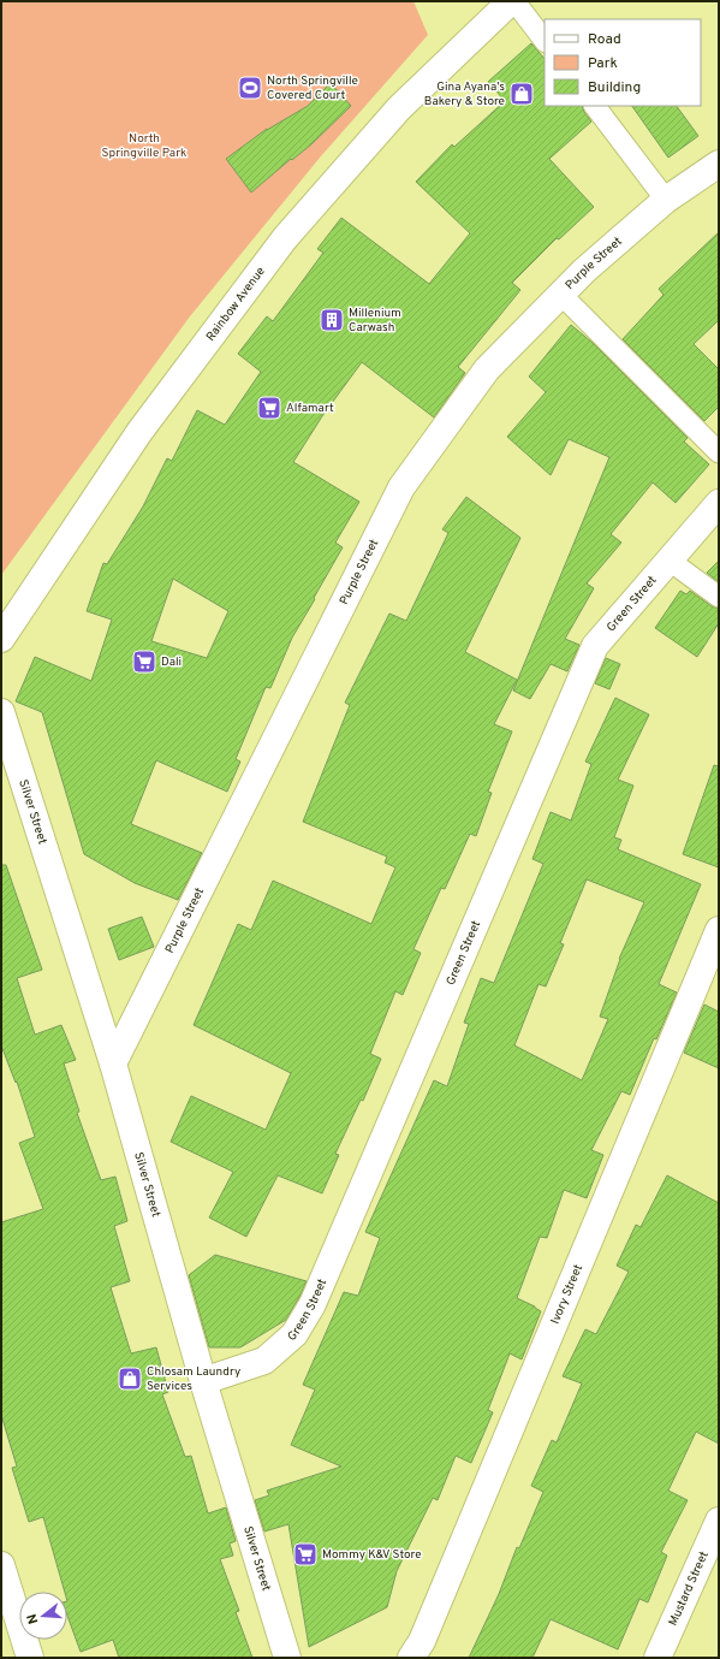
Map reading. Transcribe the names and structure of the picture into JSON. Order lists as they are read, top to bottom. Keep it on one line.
{"streets":{"street":["Purple Street","Rainbow Avenue","Green Street","Silver Street","Ivory Street","Mustard Street"]},"crossings":[["Purple Street","Silver Street"],["Green Street","Silver Street"]],"parks":["North Springville Park"],"places":{"sports":["North Springville Covered Court"],"shop":["Gina Ayana's Bakery & Store","Chlosam Laundry Services"],"building":["Millenium Carwash"],"supermarket":["Alfamart","Dali","Mommy K&V Store"]},"legend":["Road","Park","Building"],"north":"left"}
